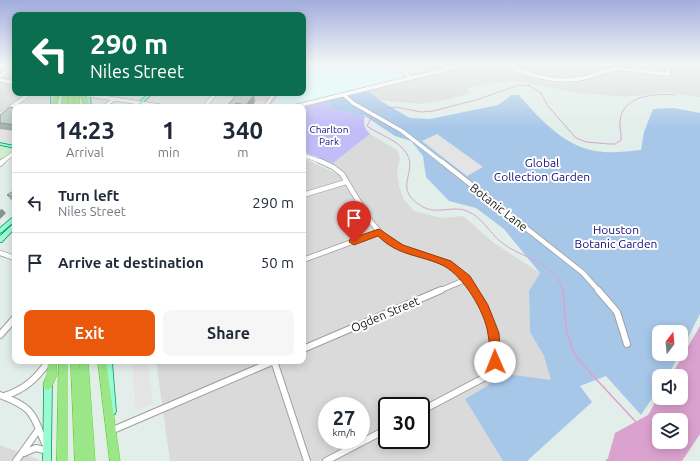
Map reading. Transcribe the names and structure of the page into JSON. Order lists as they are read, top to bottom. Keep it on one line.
{"streets":{"street":["Botanic Lane","Ogden Street"]},"parks":["Charlton Park","Global Collection Garden","Houston Botanic Garden"],"north":"top","page":{"turn":["290 m","Niles Street"],"eta":["14:23","Arrival","1","min","340","m"],"list":[{"name":"Turn left","note":"Niles Street","value":"290 m"},{"name":"Arrive at destination","value":"50 m"}],"buttons":["Exit","Share"],"speed":"27 km/h","limit":"30"}}
